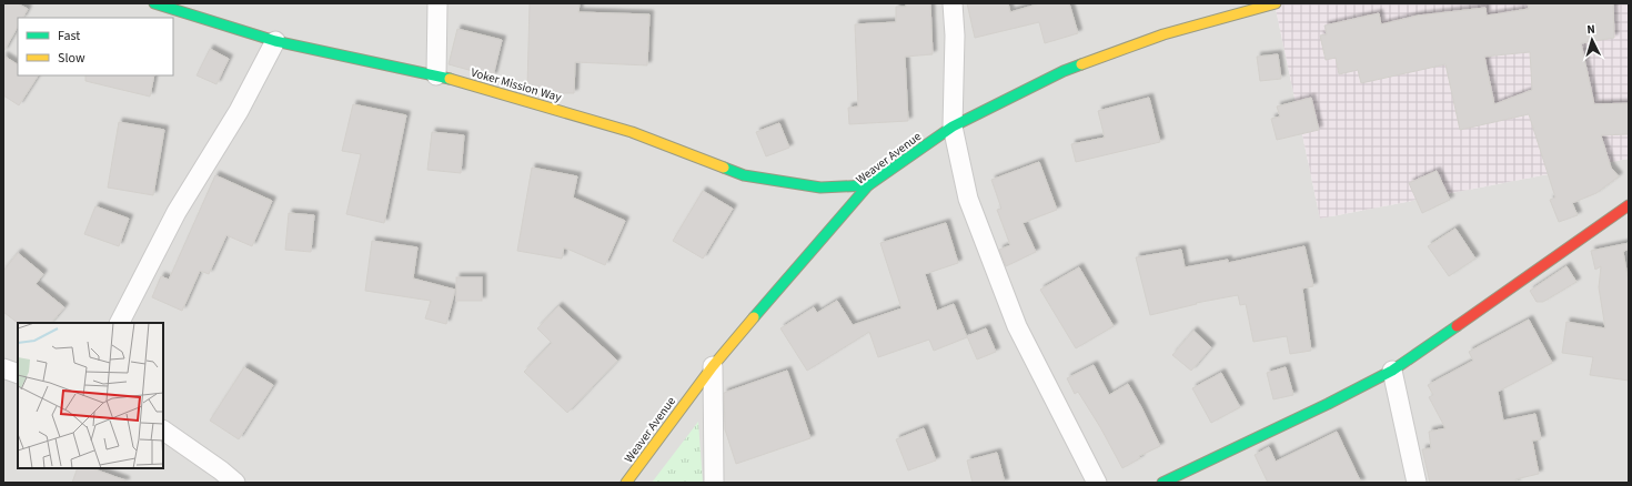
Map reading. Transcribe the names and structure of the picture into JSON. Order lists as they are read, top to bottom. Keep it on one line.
{"streets":{"street":["Voker Mission Way","Weaver Avenue"]},"crossings":[["Voker Mission Way","Weaver Avenue"]],"legend":["Fast","Slow"],"north":"top"}
